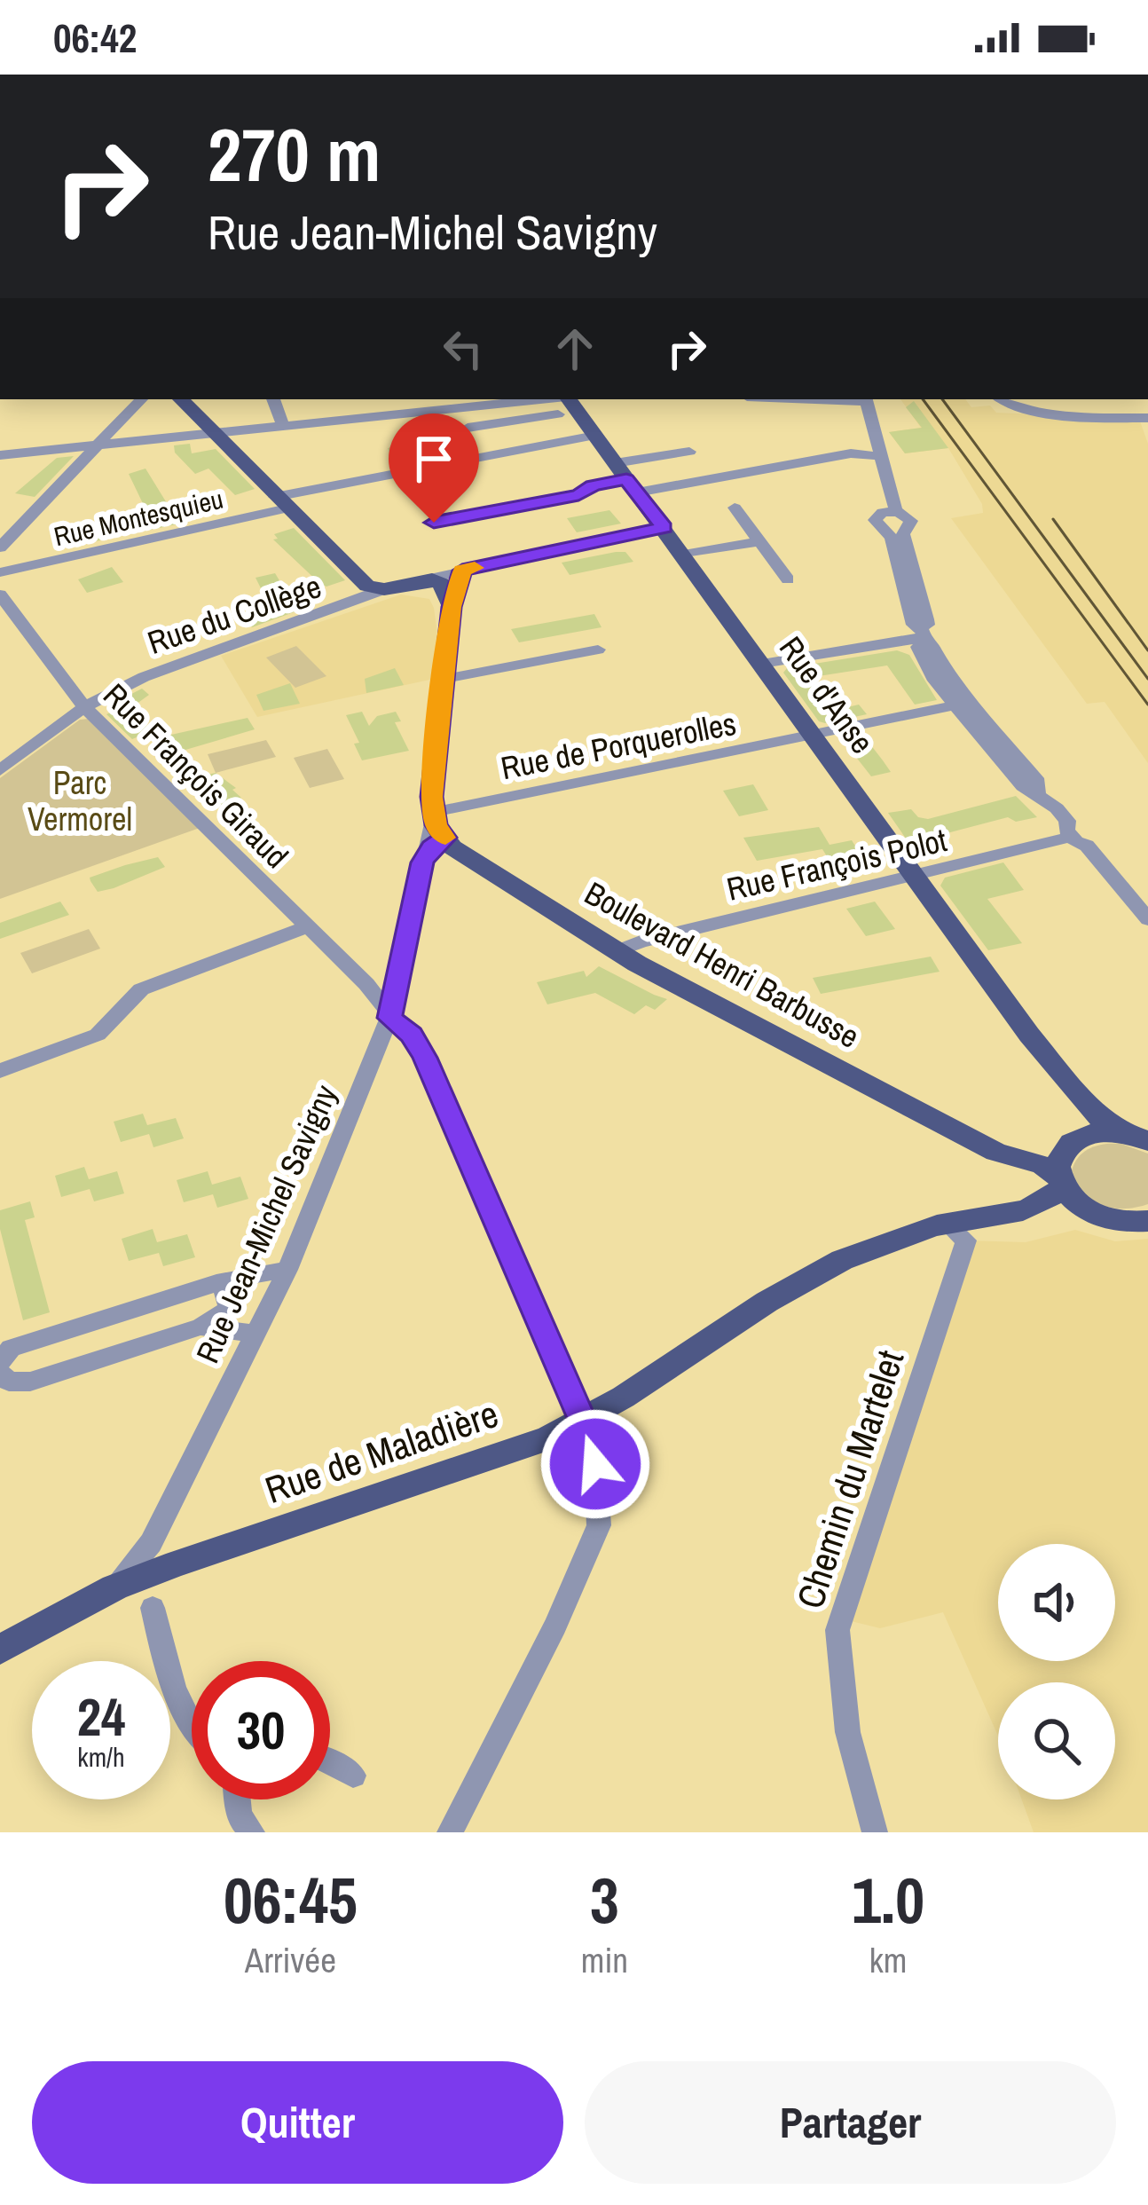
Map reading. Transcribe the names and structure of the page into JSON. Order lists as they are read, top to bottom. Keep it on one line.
{"streets":{"main road":["Rue d'Anse","Boulevard Henri Barbusse","Rue Jean-Michel Savigny","Rue de Maladière"],"street":["Rue Montesquieu","Rue du Collège","Rue de Porquerolles","Rue François Giraud","Rue François Polot","Chemin du Martelet"]},"crossings":[["Rue Montesquieu","Rue d'Anse"],["Rue du Collège","Rue François Giraud"],["Rue d'Anse","Rue de Porquerolles"],["Rue d'Anse","Rue François Polot"],["Rue d'Anse","Boulevard Henri Barbusse"],["Rue de Porquerolles","Rue Jean-Michel Savigny"],["Rue François Giraud","Rue Jean-Michel Savigny"],["Rue François Polot","Boulevard Henri Barbusse"],["Boulevard Henri Barbusse","Rue Jean-Michel Savigny"],["Boulevard Henri Barbusse","Rue de Maladière"],["Rue Jean-Michel Savigny","Rue de Maladière"],["Rue de Maladière","Chemin du Martelet"]],"parks":["Parc Vermorel"],"page":{"status":"06:42","turn":["270 m","Rue Jean-Michel Savigny"],"speed":"24 km/h","limit":"30","eta":["06:45","Arrivée","3","min","1.0","km"],"buttons":["Quitter","Partager"]}}
